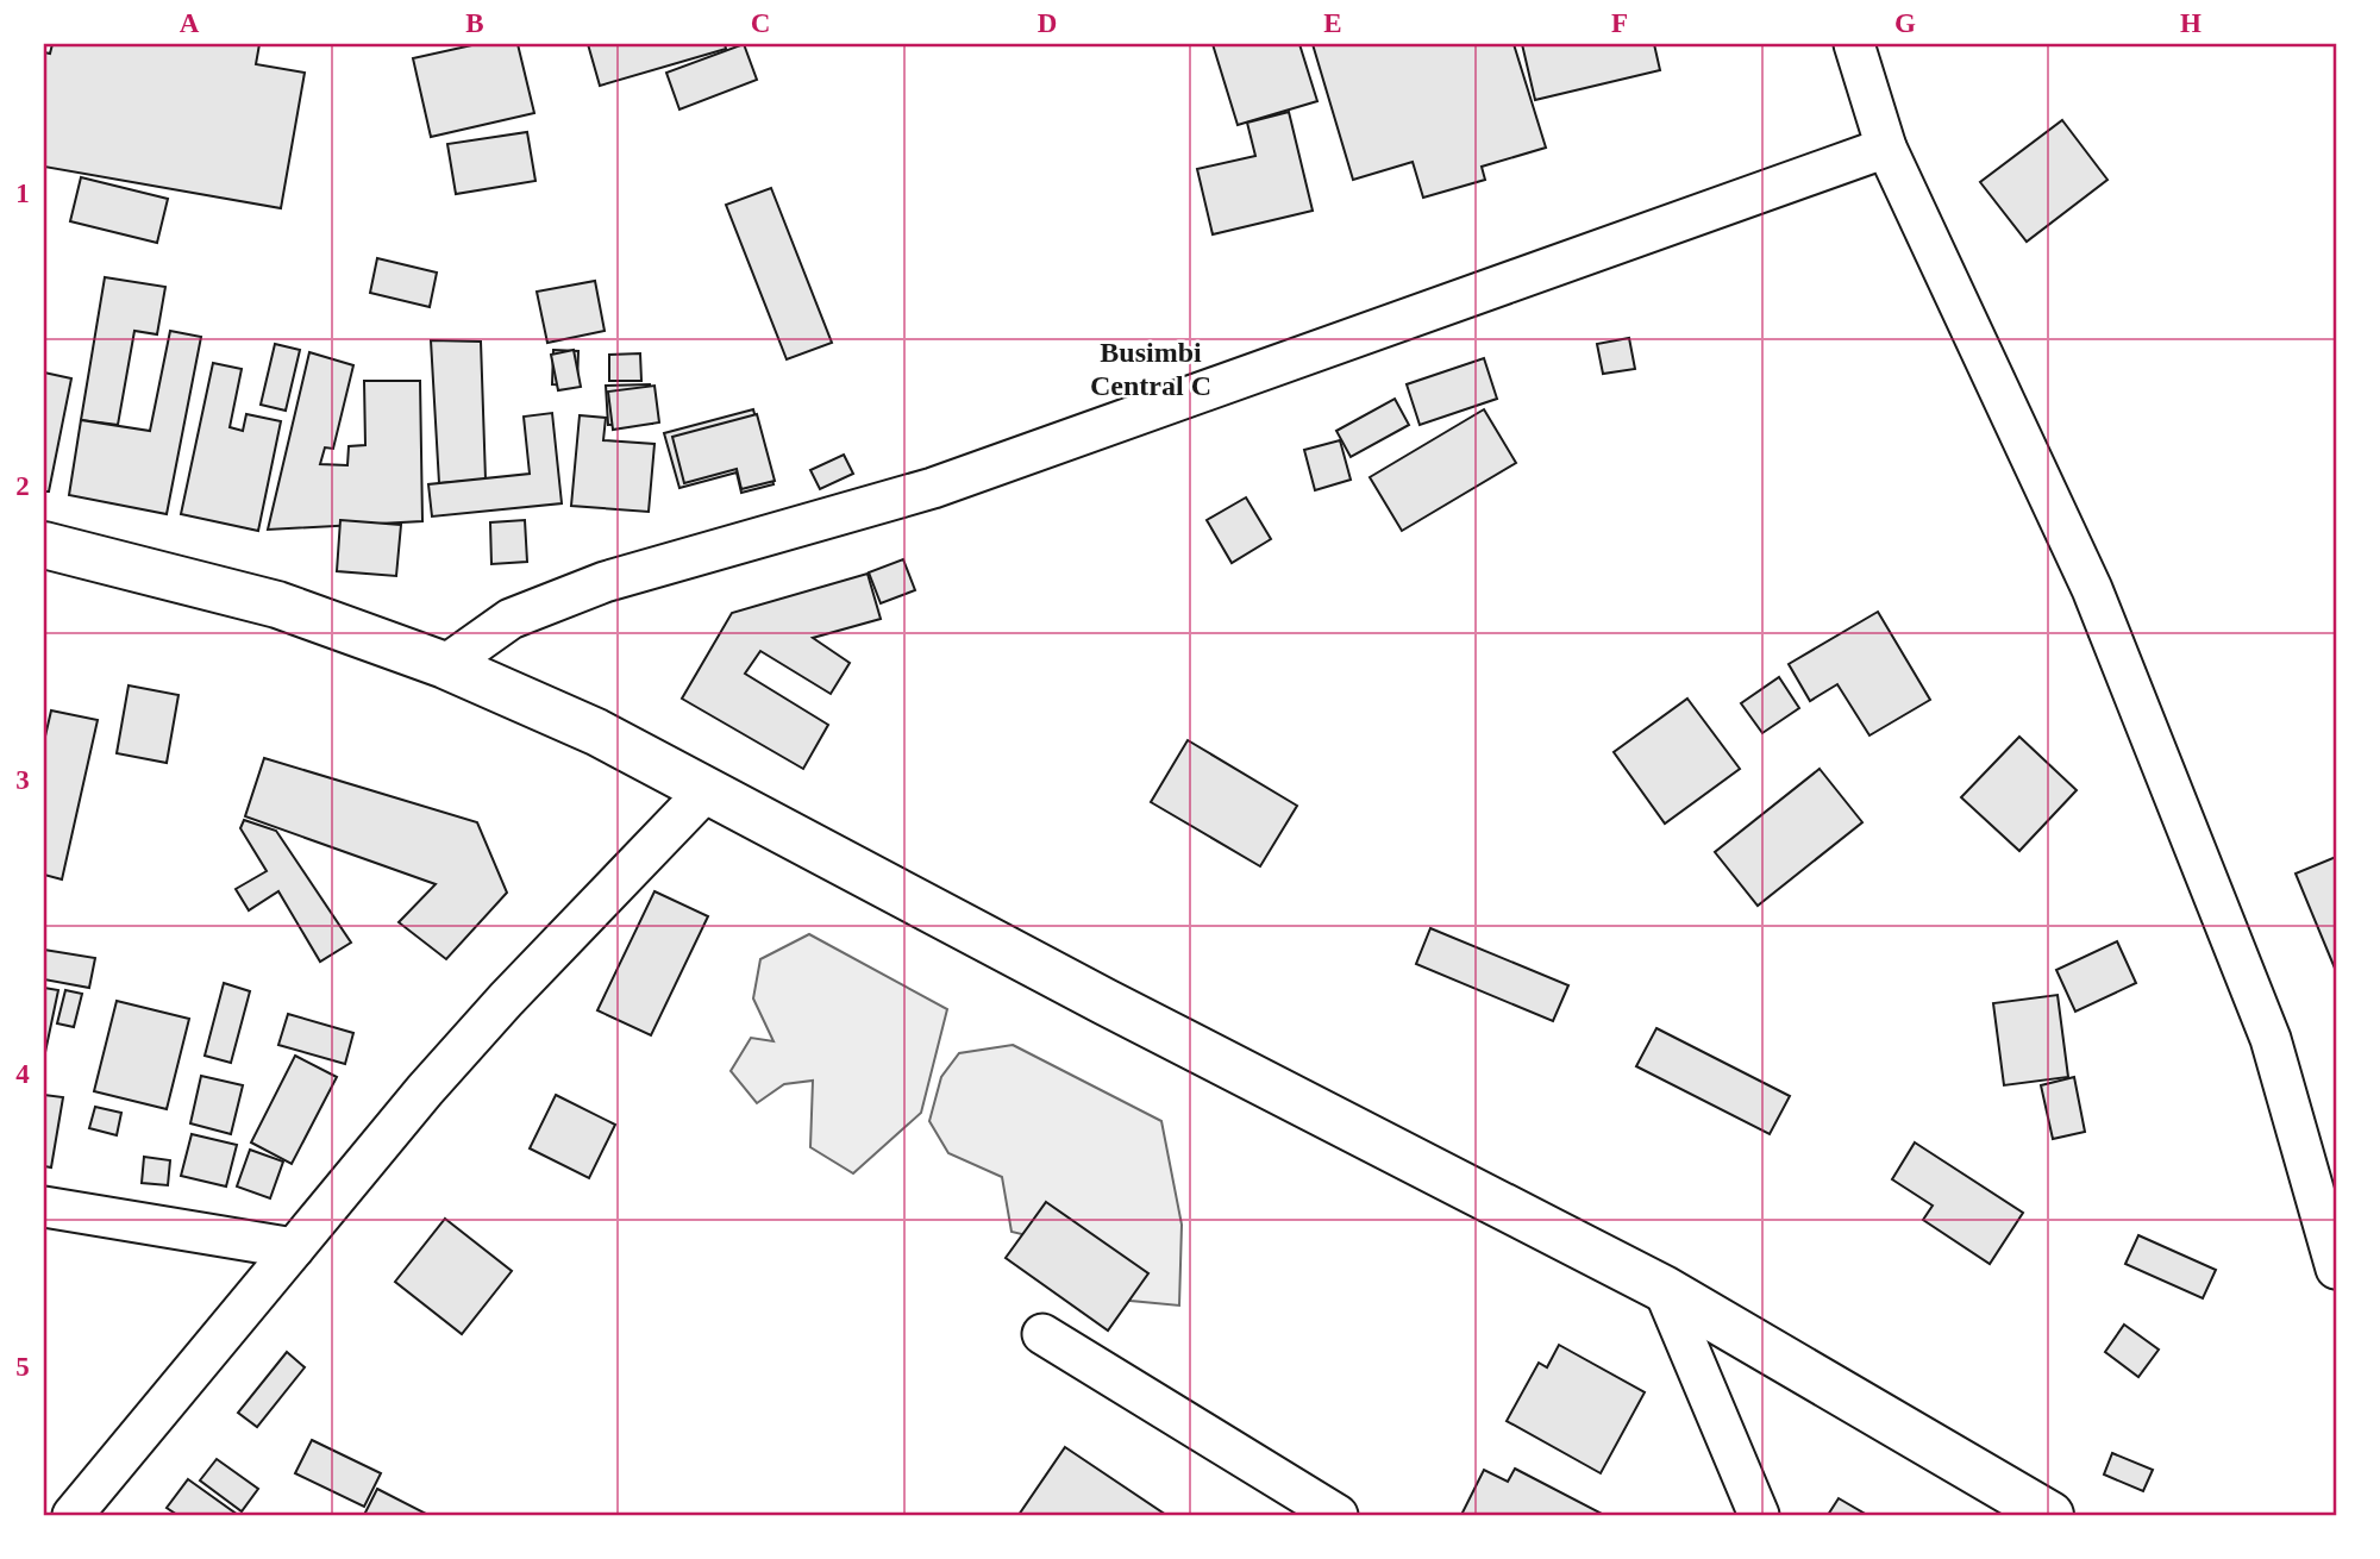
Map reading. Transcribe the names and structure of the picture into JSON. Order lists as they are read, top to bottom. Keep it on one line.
{"districts":["Busimbi Central C"],"grid":{"columns":["A","B","C","D","E","F","G","H"],"rows":["1","2","3","4","5"]}}
